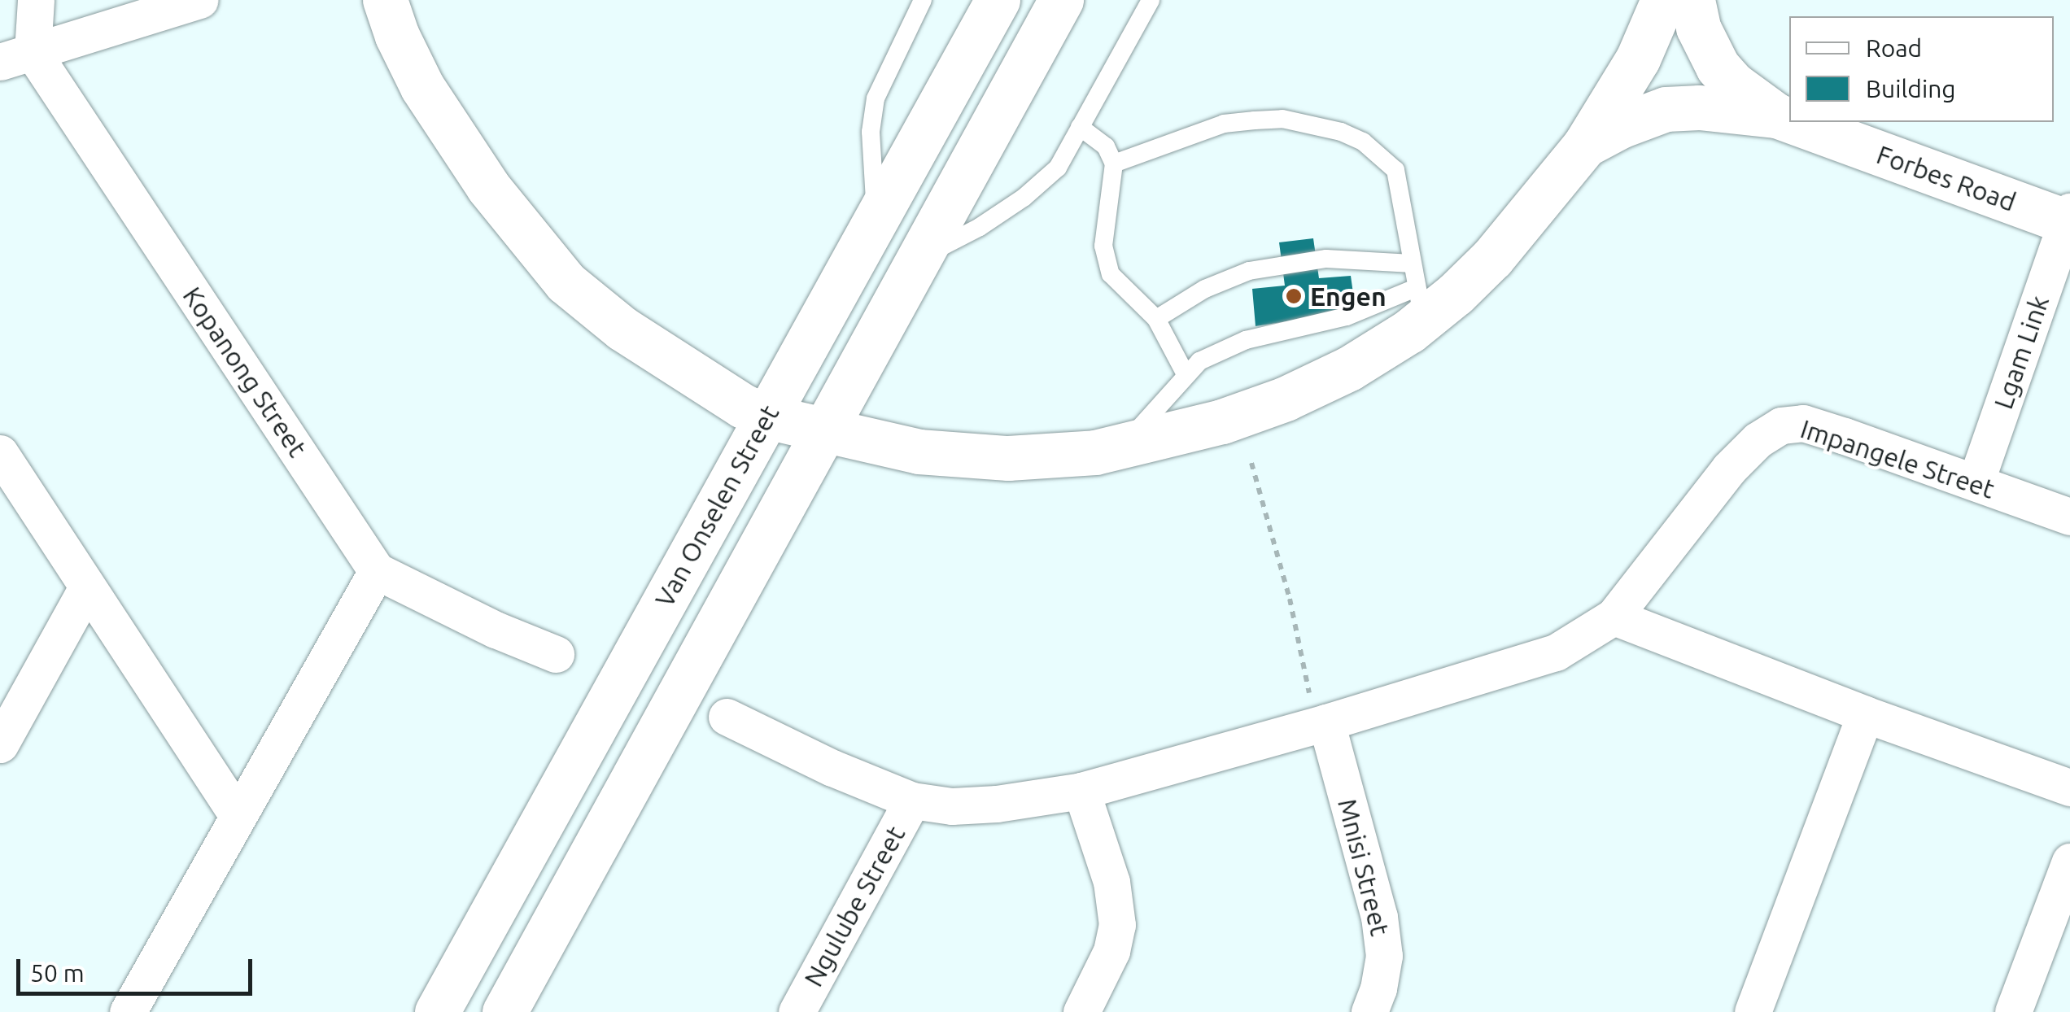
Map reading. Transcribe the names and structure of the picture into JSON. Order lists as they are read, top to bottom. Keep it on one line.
{"streets":{"street":["Forbes Road","Lgam Link","Kopanong Street","Impangele Street","Van Onselen Street","Mnisi Street","Ngulube Street"]},"crossings":[["Forbes Road","Lgam Link"],["Lgam Link","Impangele Street"]],"places":["Engen"],"legend":["Road","Building"],"scale_bar":"50 m"}
